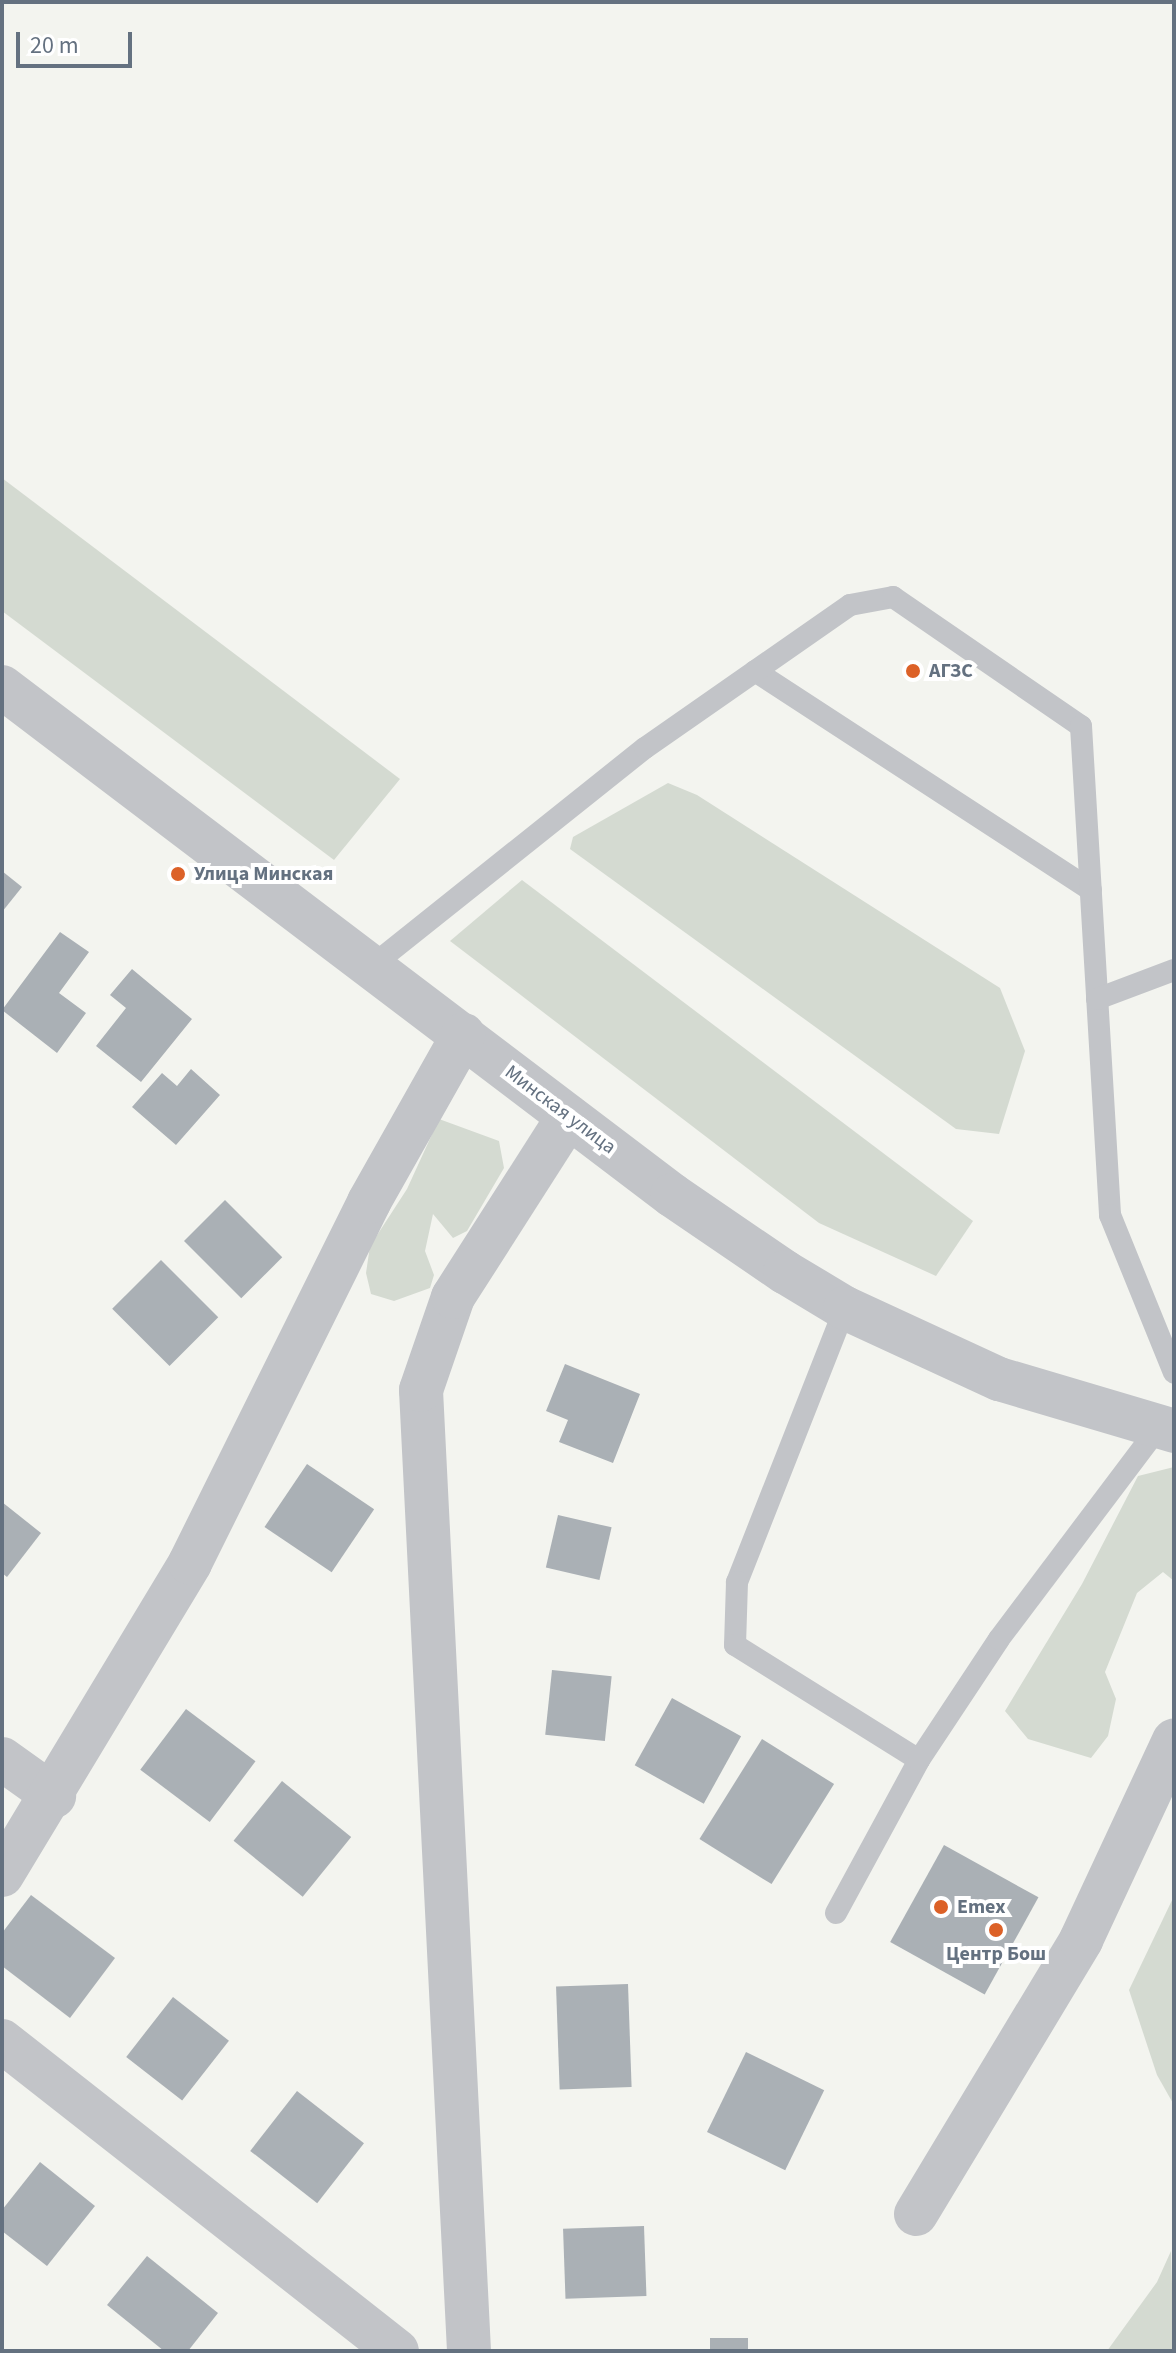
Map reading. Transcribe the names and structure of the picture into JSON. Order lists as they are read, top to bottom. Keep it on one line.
{"streets":{"street":["Минская улица"]},"places":["АГЗС","Улица Минская","Emex","Центр Бош"],"scale_bar":"20 m"}
